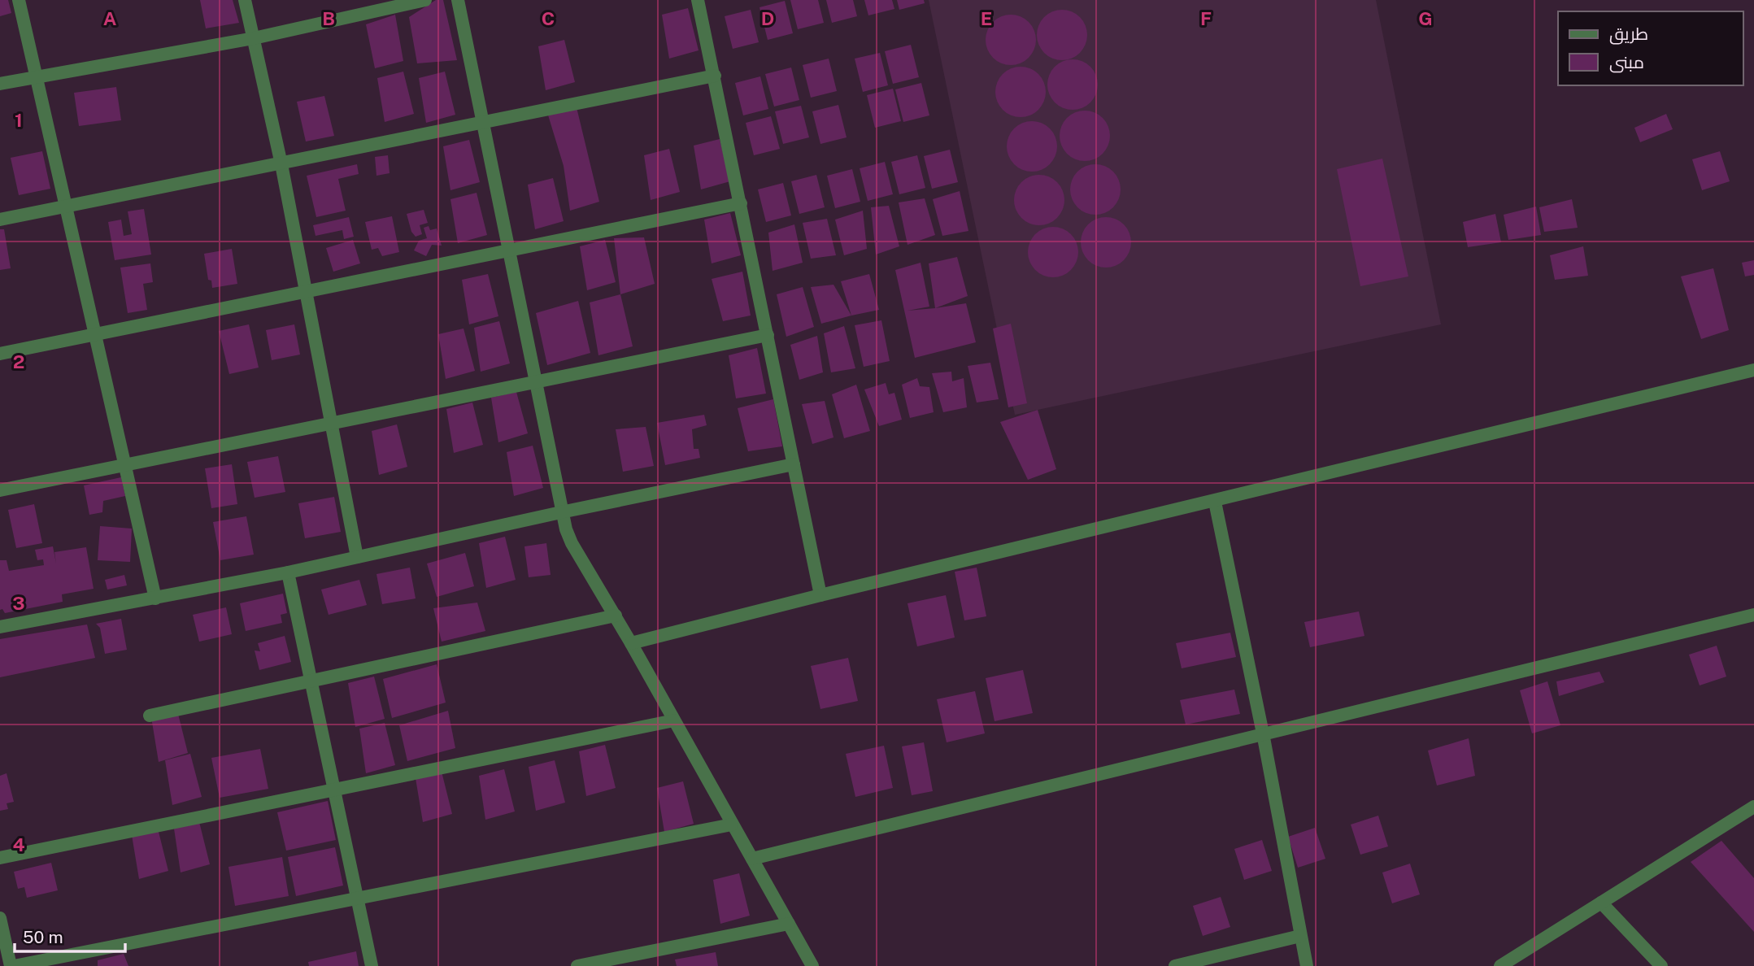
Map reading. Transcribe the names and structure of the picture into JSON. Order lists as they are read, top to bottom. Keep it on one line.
{"legend":["طريق","مبنى"],"scale_bar":"50 m","grid":{"columns":["A","B","C","D","E","F","G"],"rows":["1","2","3","4"]}}
